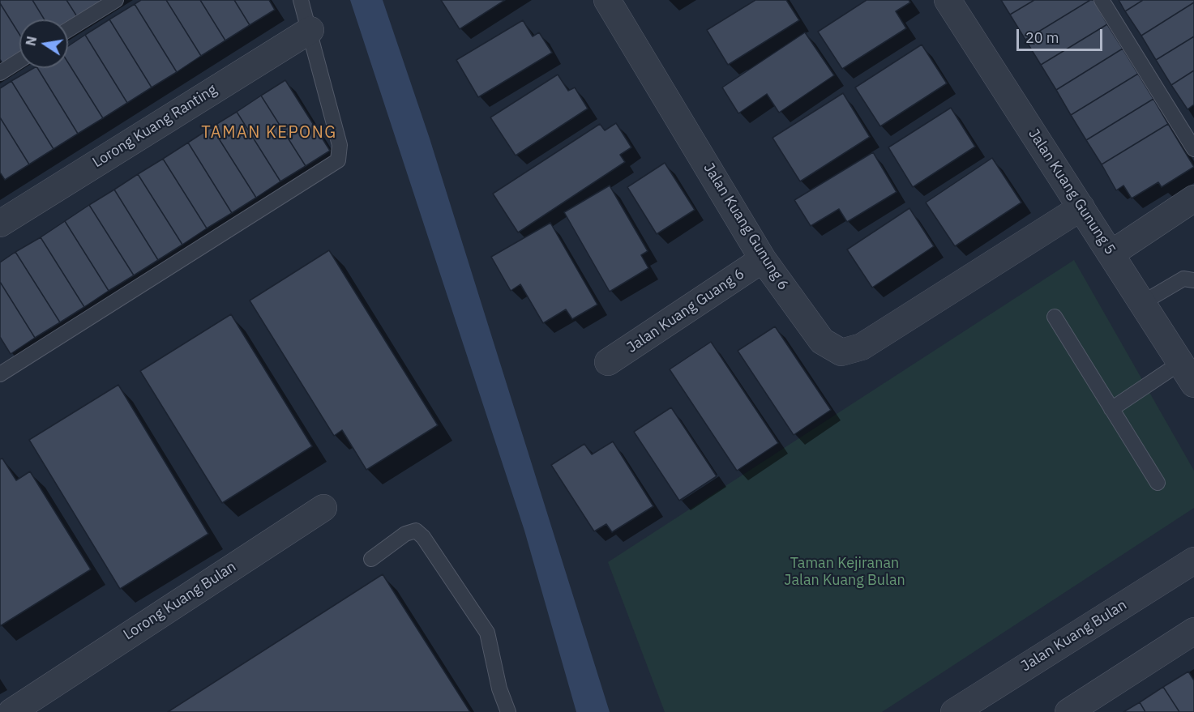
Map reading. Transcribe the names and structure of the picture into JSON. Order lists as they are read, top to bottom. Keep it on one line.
{"streets":{"street":["Lorong Kuang Ranting","Jalan Kuang Gunung 5","Jalan Kuang Gunung 6","Jalan Kuang Guang 6","Lorong Kuang Bulan","Jalan Kuang Bulan"]},"crossings":[["Jalan Kuang Gunung 5","Jalan Kuang Gunung 6"],["Jalan Kuang Gunung 6","Jalan Kuang Guang 6"]],"districts":["TAMAN KEPONG"],"parks":["Taman Kejiranan Jalan Kuang Bulan"],"scale_bar":"20 m","north":"left"}
